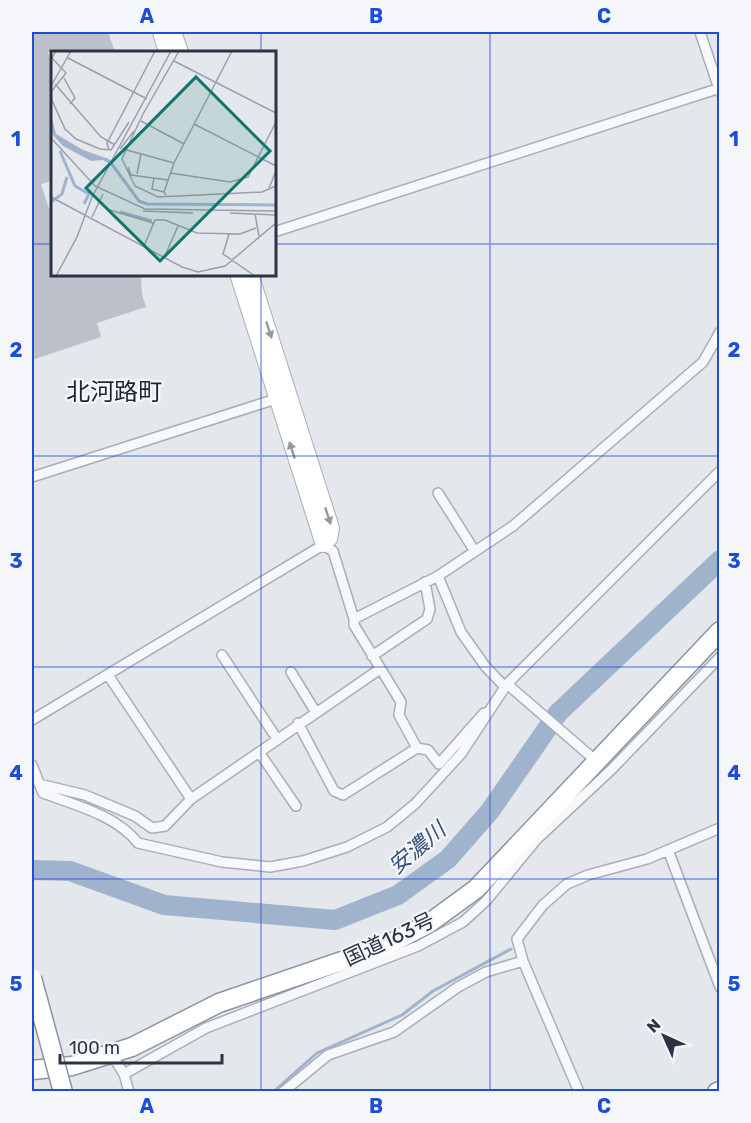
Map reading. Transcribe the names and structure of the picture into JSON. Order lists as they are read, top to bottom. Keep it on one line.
{"streets":{"highway":["国道163号"]},"districts":["北河路町"],"water":["安濃川"],"scale_bar":"100 m","north":"top left","grid":{"columns":["A","B","C"],"rows":["1","2","3","4","5"]}}
